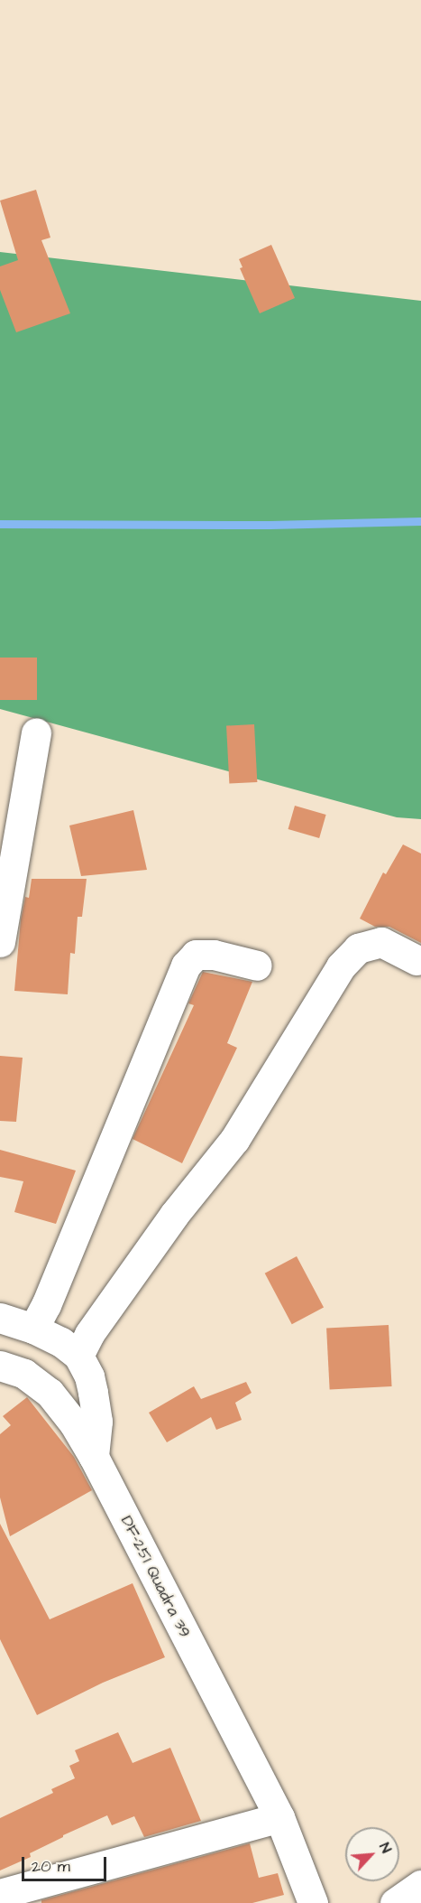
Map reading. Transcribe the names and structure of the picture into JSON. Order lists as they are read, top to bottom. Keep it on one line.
{"streets":{"street":["DF-251 Quadra 39"]},"scale_bar":"20 m","north":"top right"}
